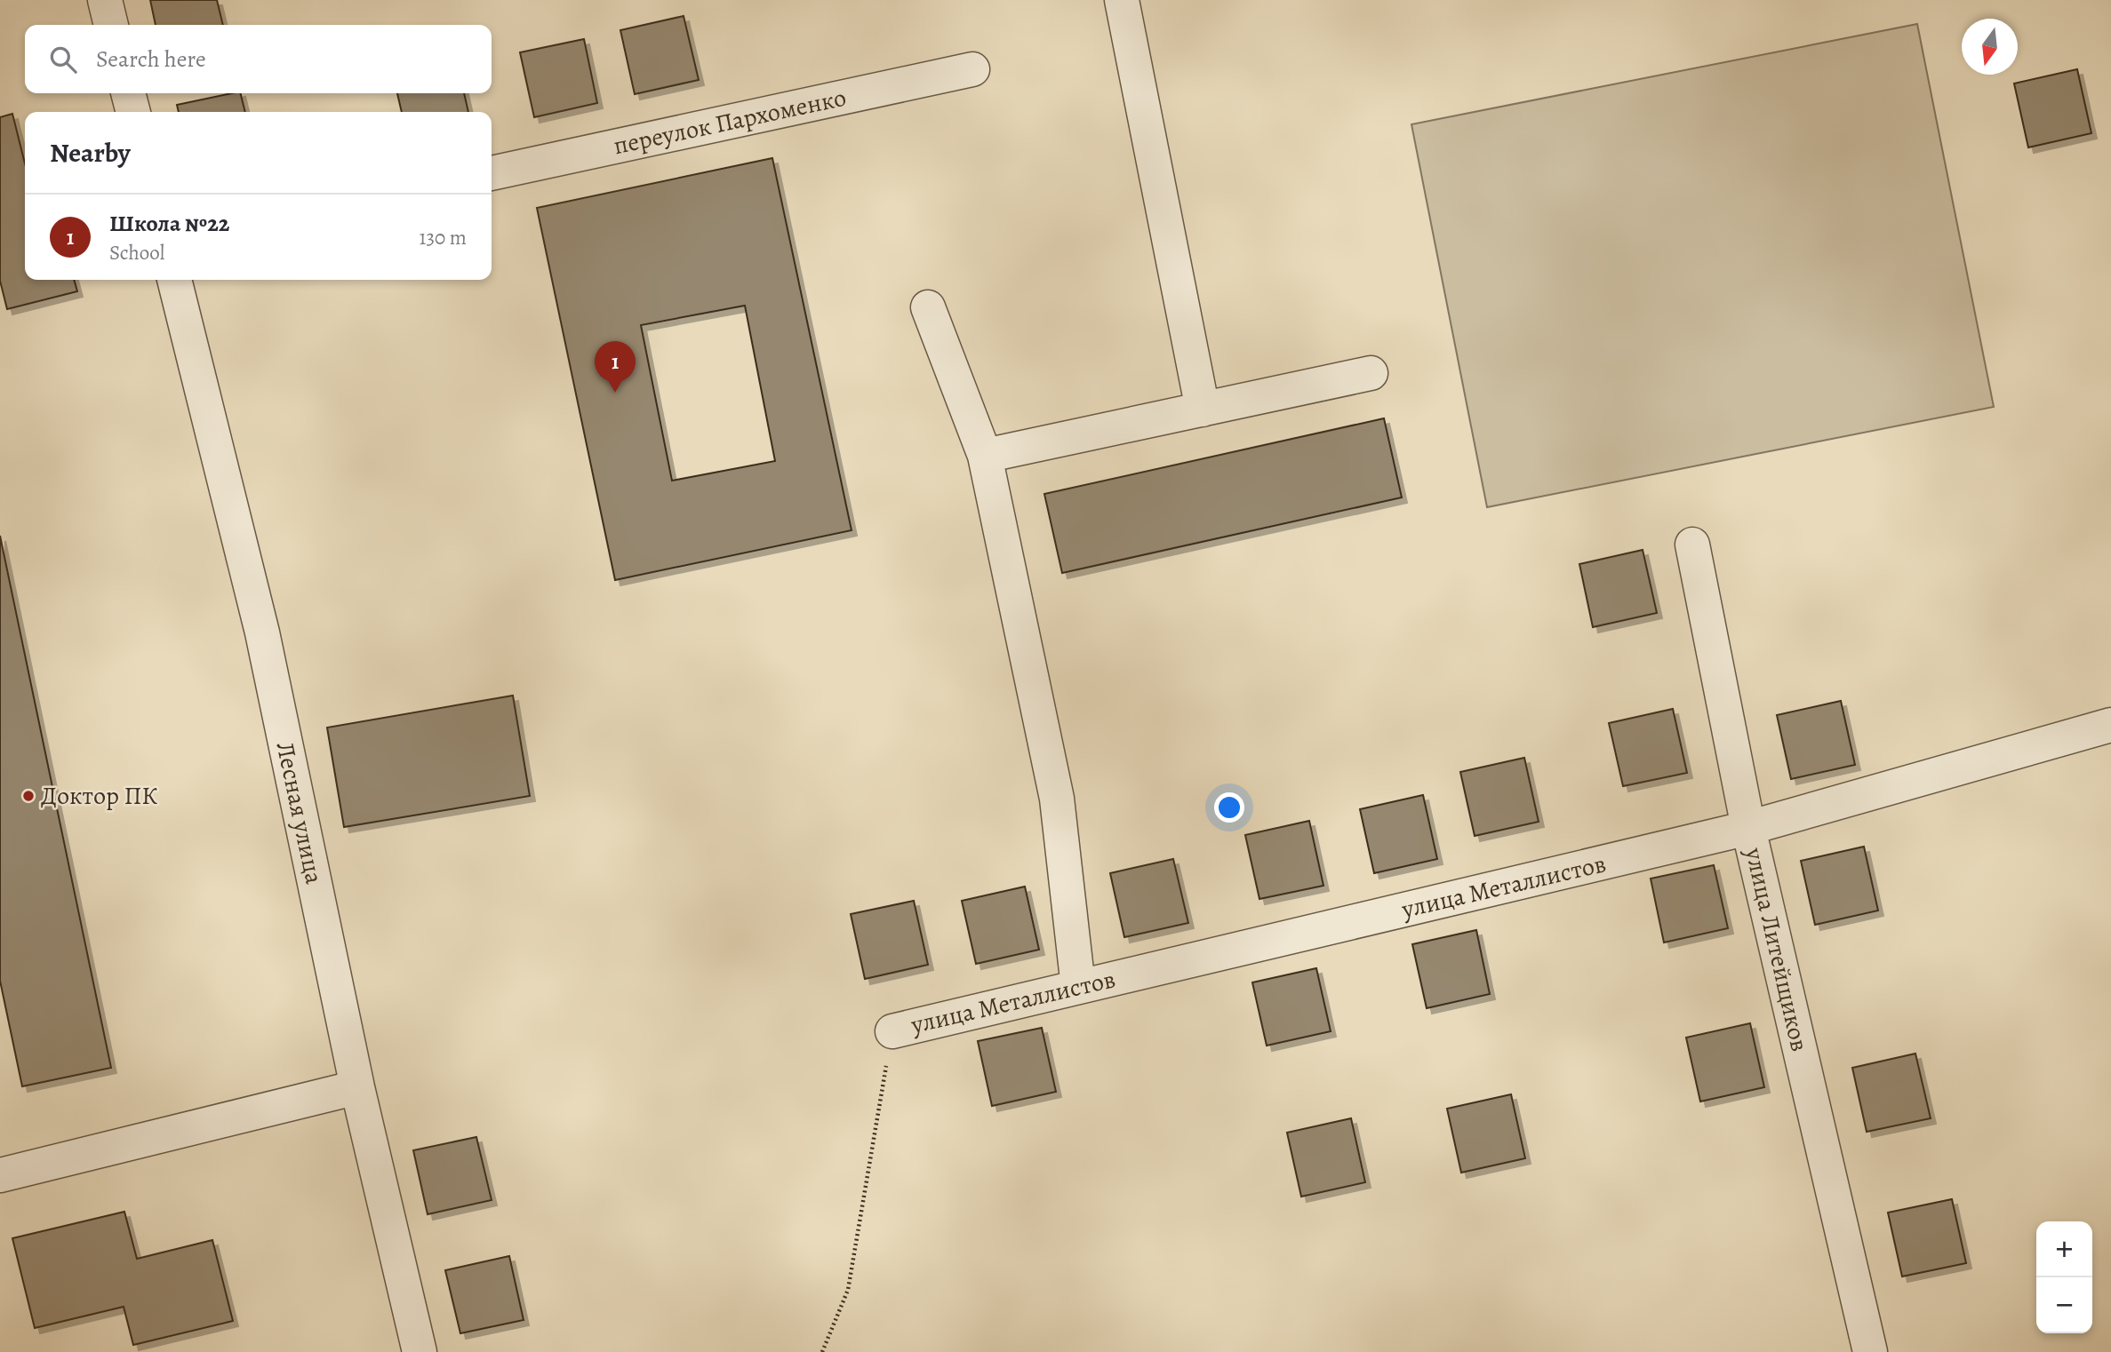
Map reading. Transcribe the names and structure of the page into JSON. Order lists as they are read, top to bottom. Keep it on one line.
{"streets":{"street":["переулок Пархоменко","Лесная улица","улица Металлистов","улица Литейщиков"]},"crossings":[["улица Металлистов","улица Литейщиков"]],"places":["Доктор ПК"],"north":"bottom","page":{"search":"Search here","heading":"Nearby","list":[{"mark":"1","name":"Школа №22","note":"School","value":"130 m"}],"pins":"1","map_buttons":["+","−"]}}
